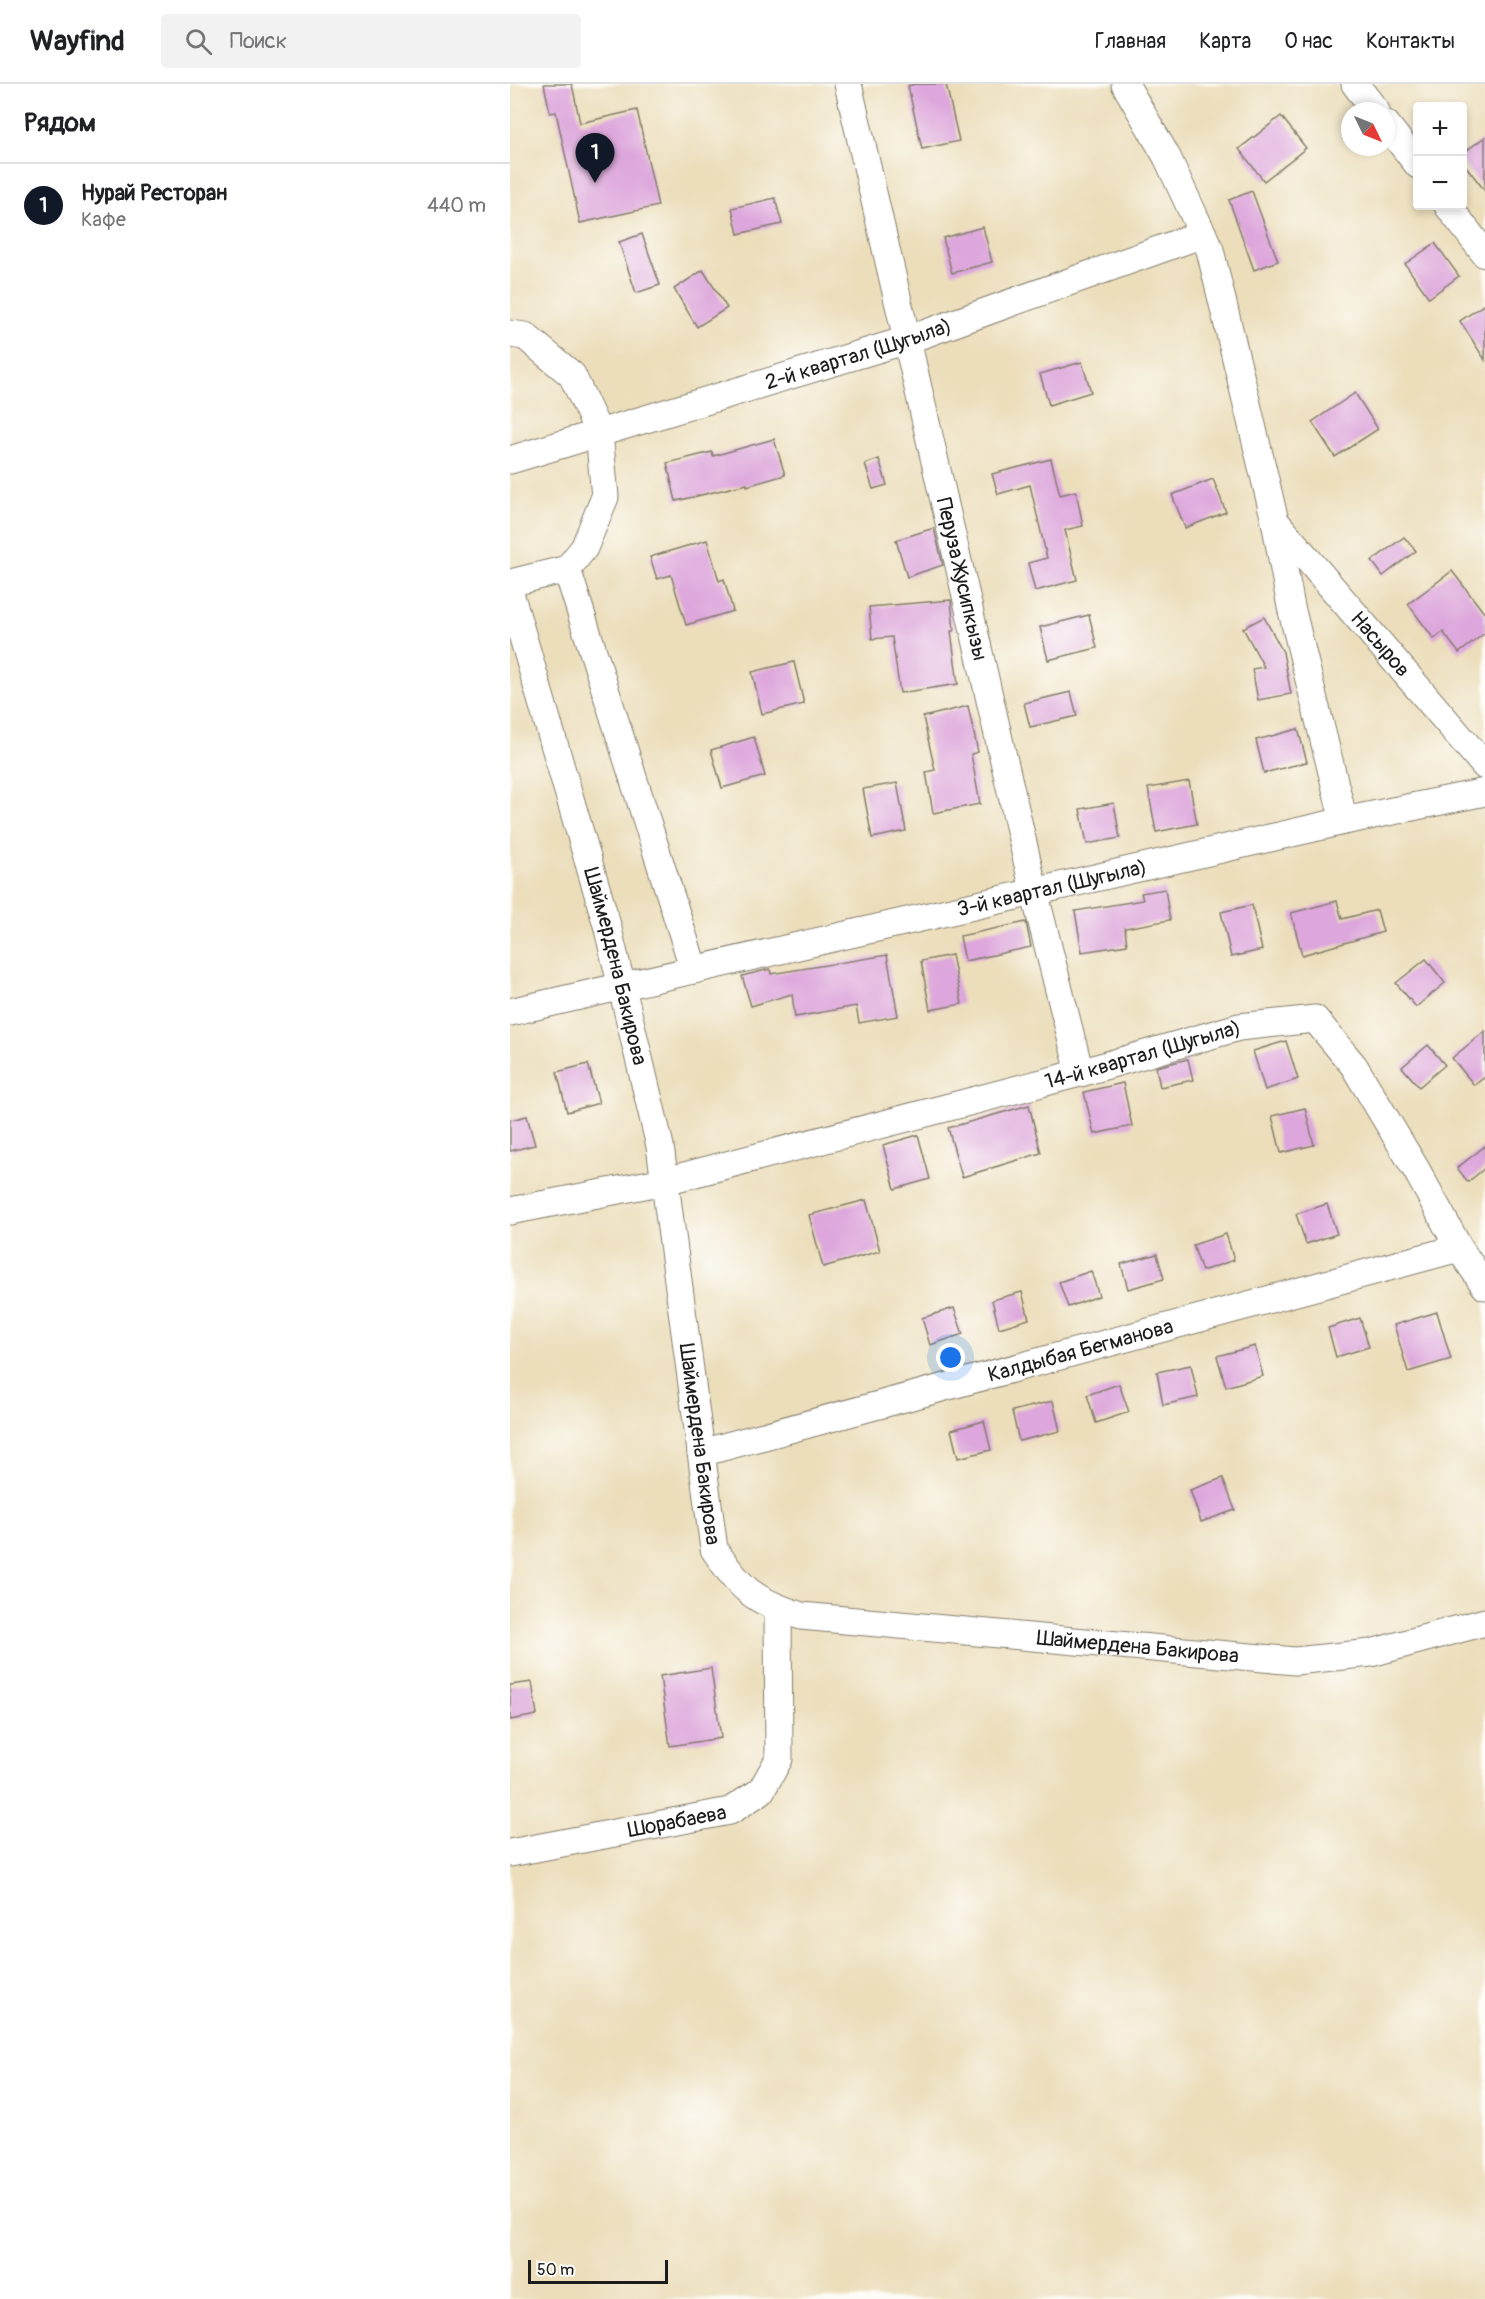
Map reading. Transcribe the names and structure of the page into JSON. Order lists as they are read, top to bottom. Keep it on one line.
{"streets":{"street":["2-й квартал (Шугыла)","Перуза Жусипкызы","Насыров","3-й квартал (Шугыла)","Шаймердена Бакирова","14-й квартал (Шугыла)","Калдыбая Бегманова","Шорабаева"]},"crossings":[["2-й квартал (Шугыла)","Перуза Жусипкызы"],["Перуза Жусипкызы","3-й квартал (Шугыла)"],["Перуза Жусипкызы","14-й квартал (Шугыла)"],["3-й квартал (Шугыла)","Шаймердена Бакирова"],["Шаймердена Бакирова","14-й квартал (Шугыла)"],["Шаймердена Бакирова","Калдыбая Бегманова"],["Шаймердена Бакирова","Шорабаева"],["14-й квартал (Шугыла)","Калдыбая Бегманова"]],"scale_bar":"50 m","north":"bottom right","page":{"header":"Wayfind","search":"Поиск","nav":["Главная","Карта","О нас","Контакты"],"heading":"Рядом","map_buttons":["+","−"],"pins":"1","list":[{"mark":"1","name":"Нурай Ресторан","note":"Кафе","value":"440 m"}],"scale":"50 m"}}
